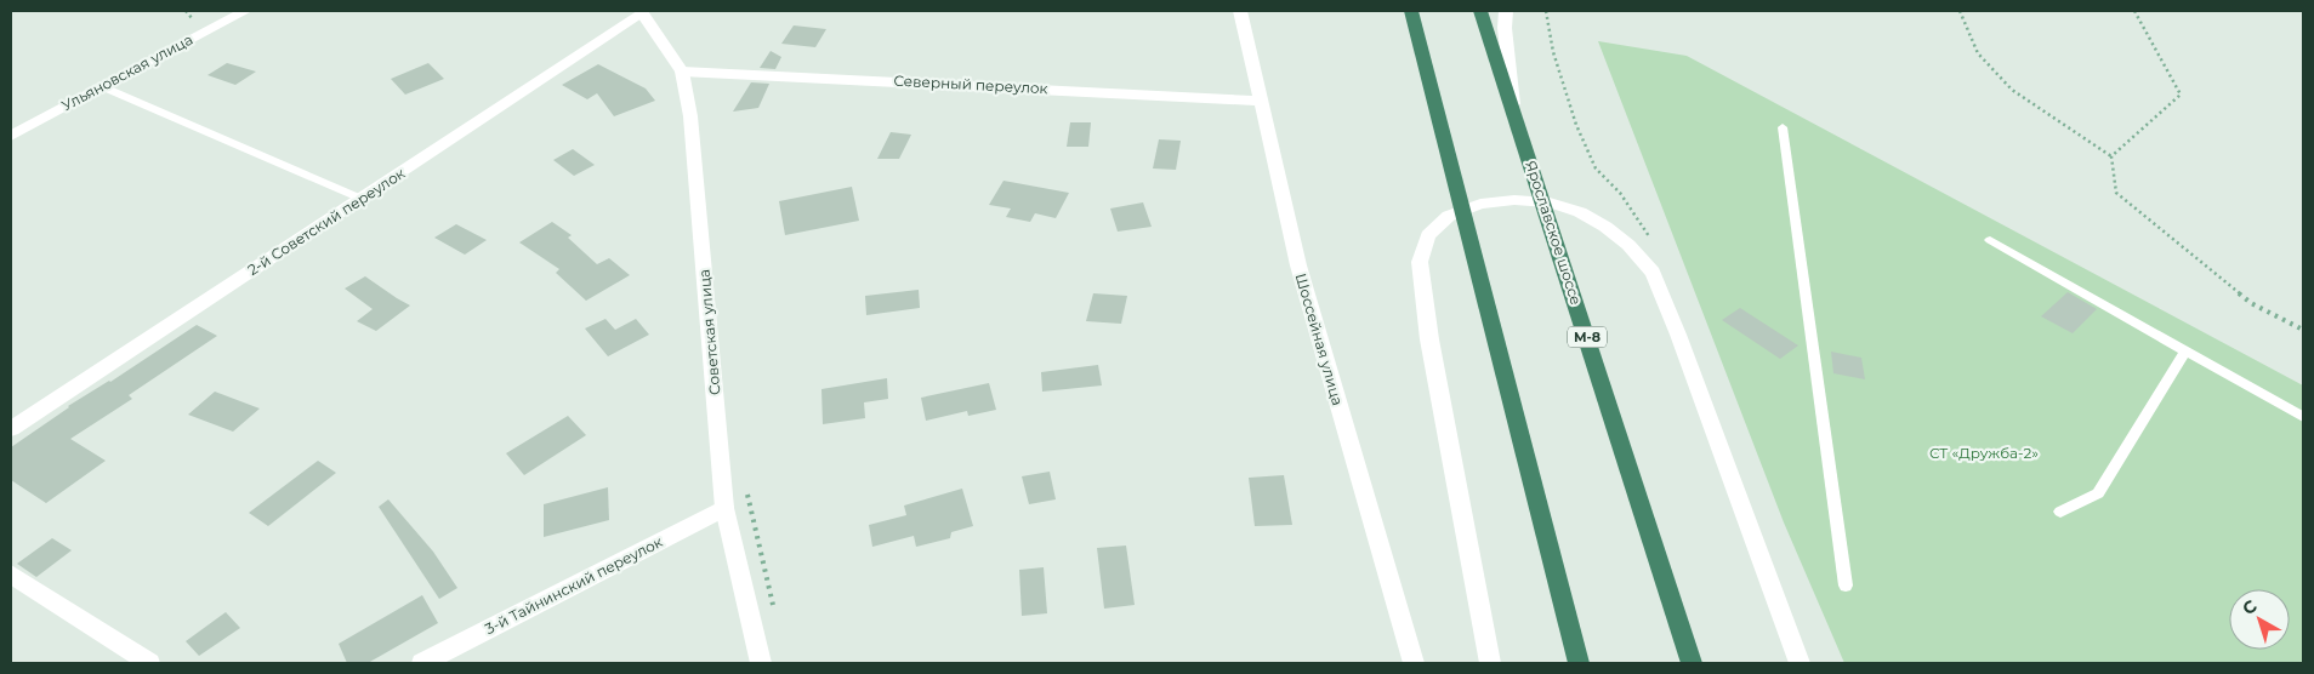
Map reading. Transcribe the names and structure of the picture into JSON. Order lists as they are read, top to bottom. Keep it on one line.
{"streets":{"highway":["Ярославское шоссе","М-8"],"street":["Ульяновская улица","Северный переулок","2-й Советский переулок","Советская улица","Шоссейная улица","3-й Тайнинский переулок"]},"crossings":[["Северный переулок","Советская улица"],["Северный переулок","Шоссейная улица"],["2-й Советский переулок","Советская улица"],["Советская улица","3-й Тайнинский переулок"]],"parks":["СТ «Дружба-2»"],"north":"top left"}
